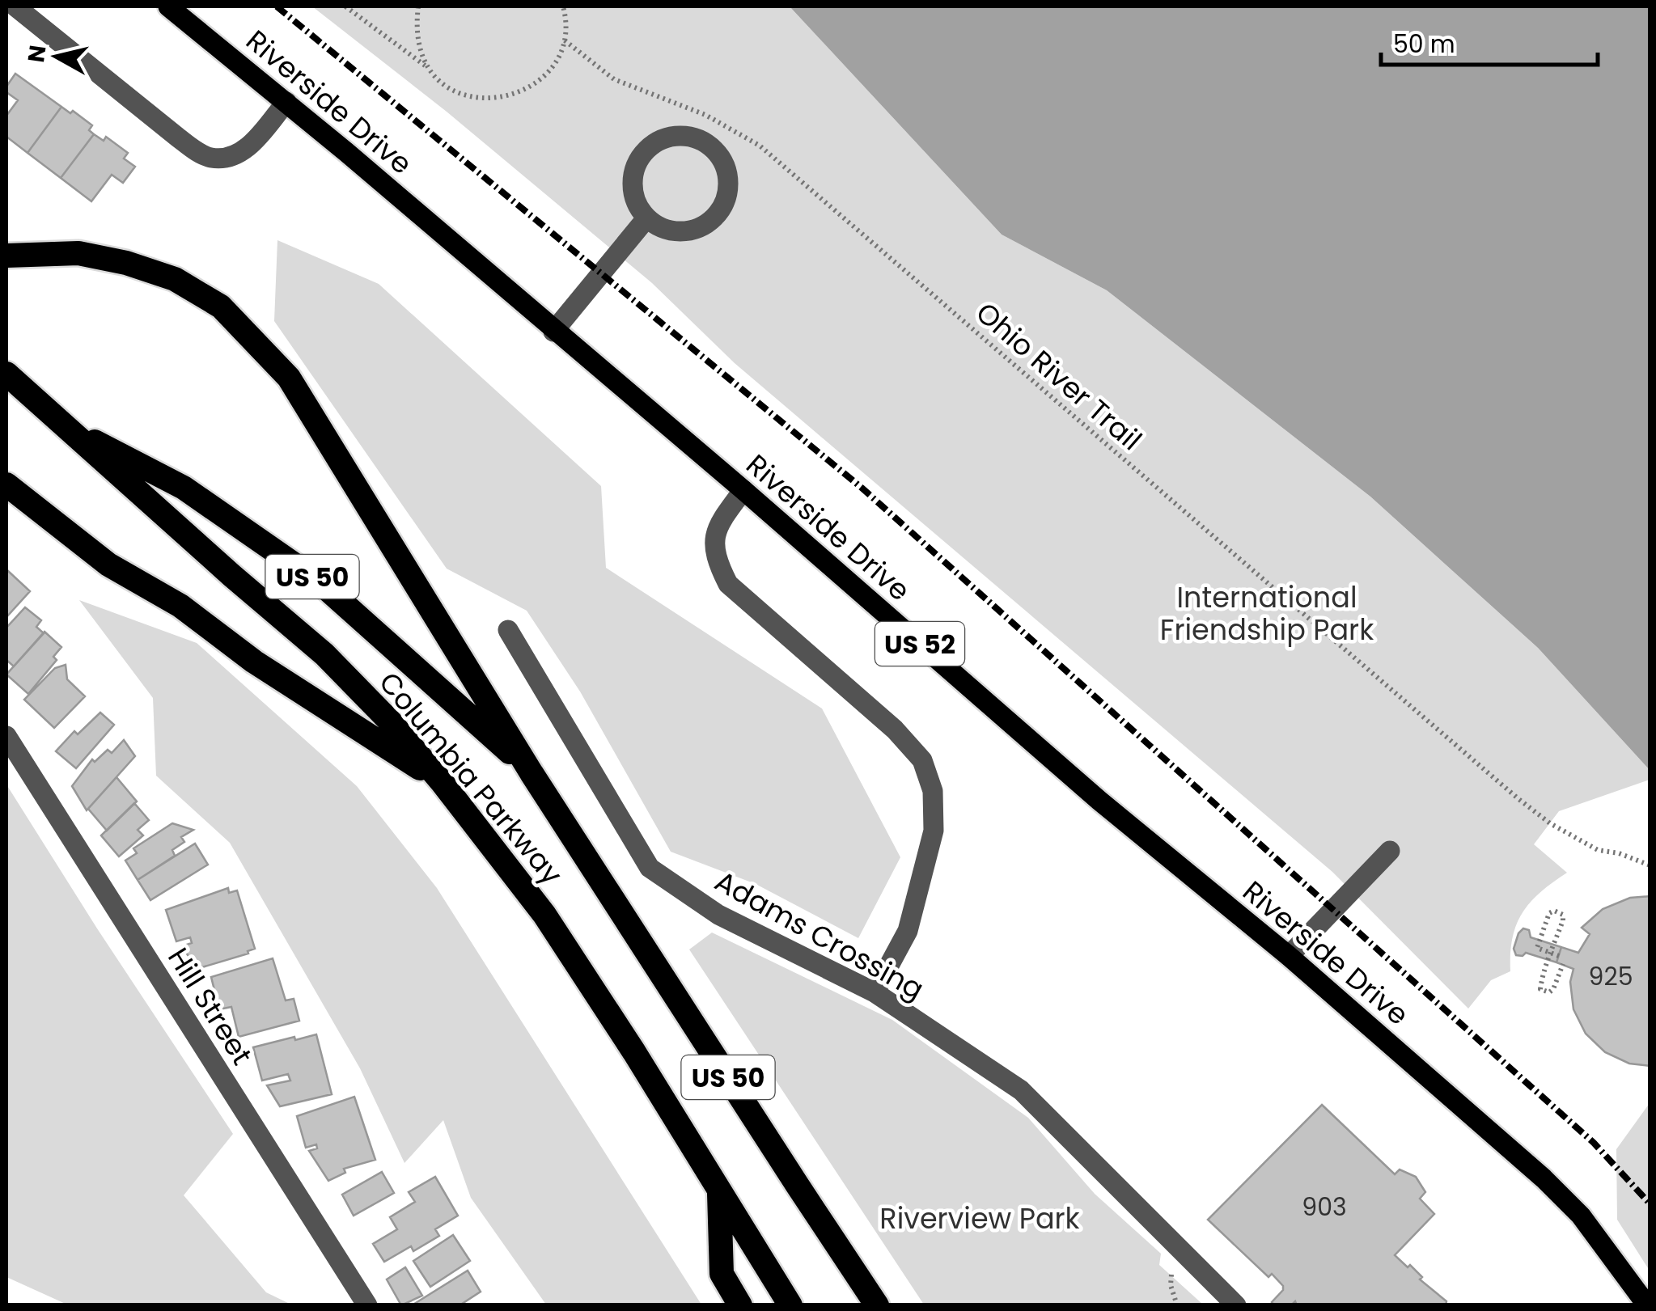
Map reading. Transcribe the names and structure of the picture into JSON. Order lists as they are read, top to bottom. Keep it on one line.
{"streets":{"highway":["US 50","Columbia Parkway"],"main road":["Riverside Drive","US 52"],"street":["Adams Crossing","Hill Street"],"path":["Ohio River Trail"]},"crossings":[["US 50","Columbia Parkway"]],"parks":["International Friendship Park","Riverview Park"],"house_numbers":["925","903"],"scale_bar":"50 m","north":"left"}
